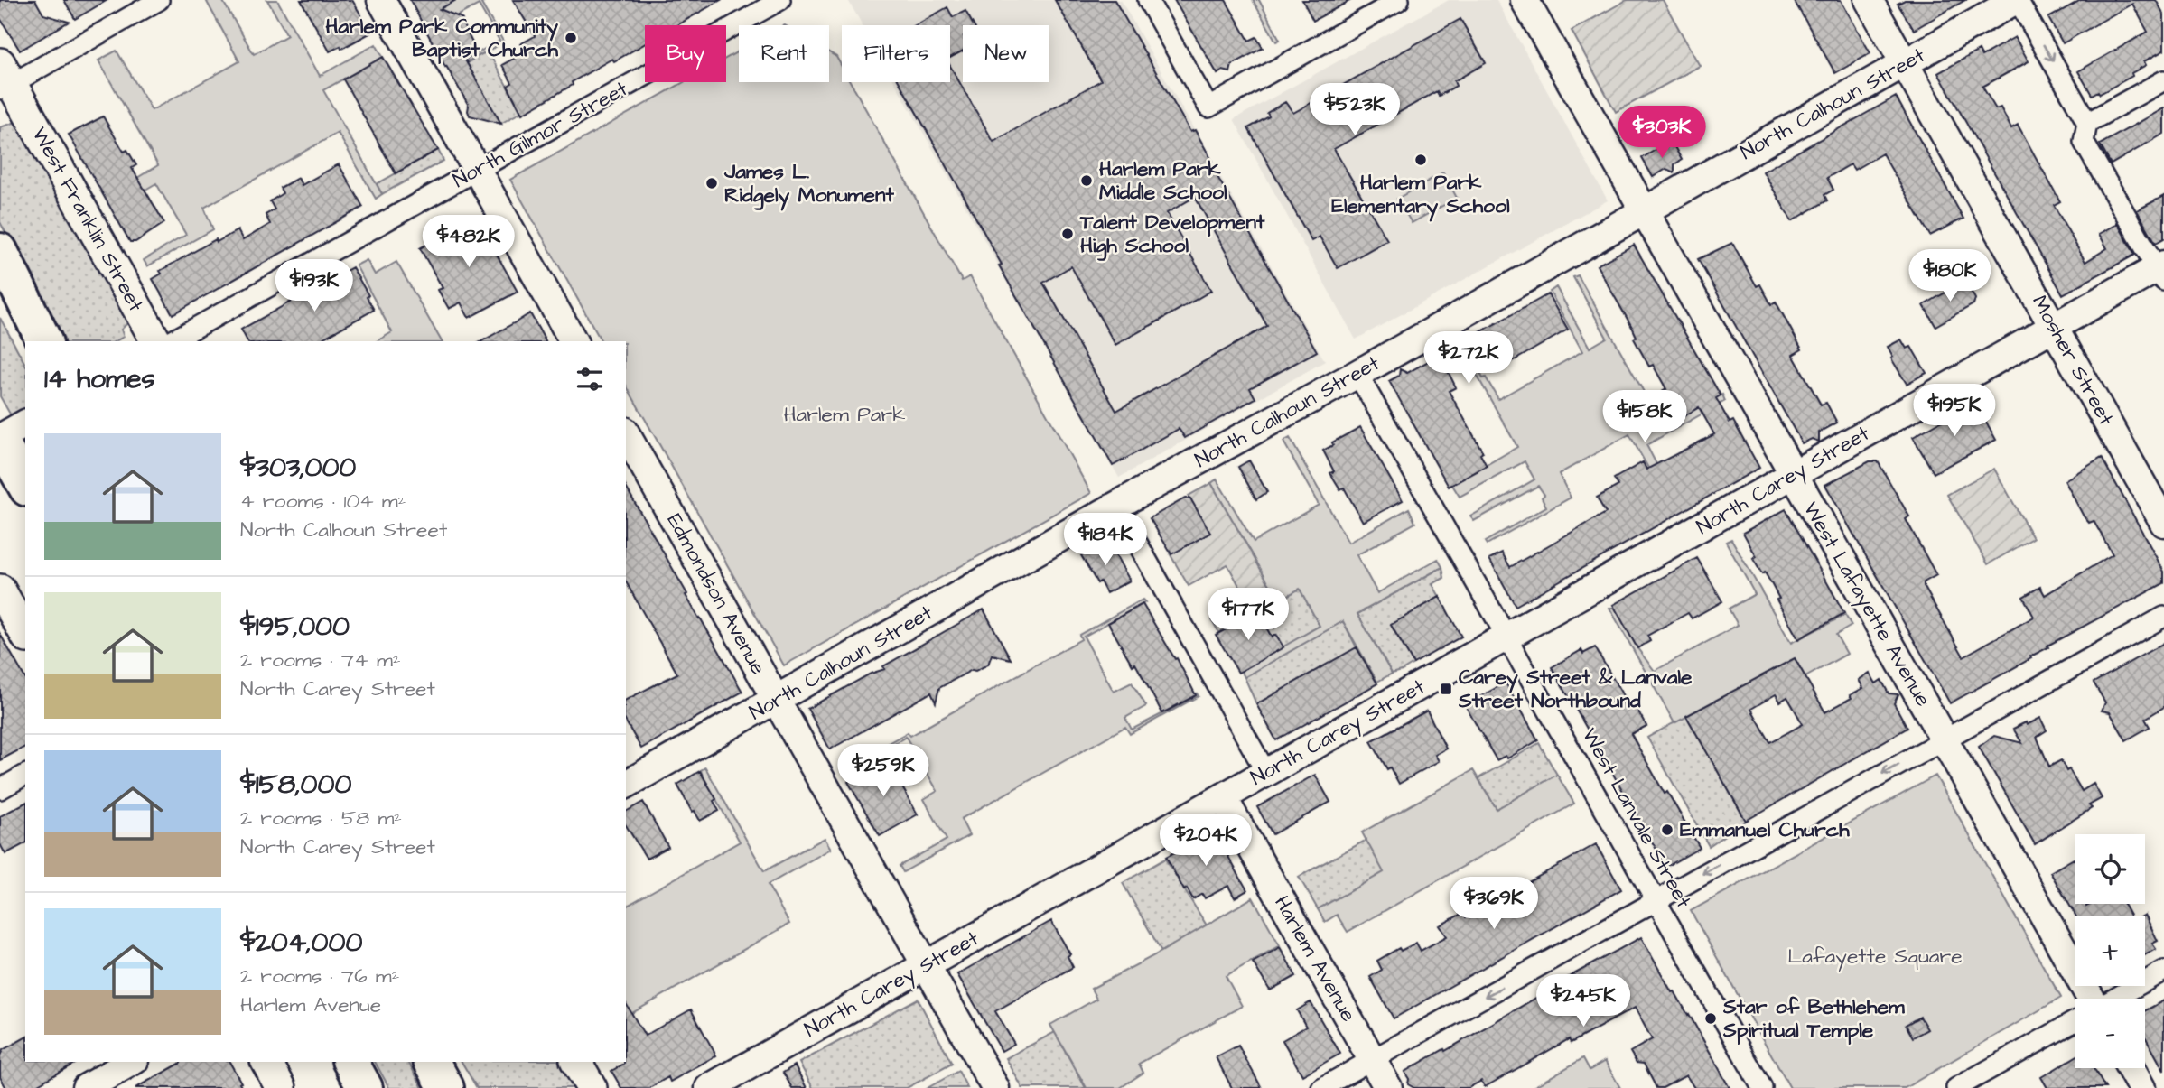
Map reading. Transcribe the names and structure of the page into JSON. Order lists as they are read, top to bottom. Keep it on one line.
{"streets":{"main road":["North Calhoun Street","West Franklin Street","Mosher Street","North Carey Street","Edmondson Avenue","West Lafayette Avenue","Harlem Avenue"],"street":["North Gilmor Street","West Lanvale Street"]},"crossings":[["North Calhoun Street","Mosher Street"],["North Calhoun Street","Edmondson Avenue"],["North Calhoun Street","West Lafayette Avenue"],["North Calhoun Street","West Lanvale Street"],["Mosher Street","North Carey Street"],["North Carey Street","Edmondson Avenue"],["North Carey Street","West Lafayette Avenue"],["North Carey Street","West Lanvale Street"],["North Carey Street","Harlem Avenue"]],"parks":["Harlem Park","Lafayette Square"],"places":{"other":["Harlem Park Community Baptist Church","Harlem Park Elementary School","Harlem Park Middle School","James L. Ridgely Monument","Talent Development High School","Emmanuel Church","Star of Bethlehem Spiritual Temple"],"transit":["Carey Street & Lanvale Street Northbound"]},"page":{"chip":["Buy","Rent","Filters","New"],"price":["$523K","$303K","$482K","$180K","$193K","$272K","$195K","$158K","$184K","$177K","$259K","$204K","$369K","$245K"],"heading":"14 homes","list":[{"name":"$303,000","note":"4 rooms · 104 m² · North Calhoun Street"},{"name":"$195,000","note":"2 rooms · 74 m² · North Carey Street"},{"name":"$158,000","note":"2 rooms · 58 m² · North Carey Street"},{"name":"$204,000","note":"2 rooms · 76 m² · Harlem Avenue"}],"map_buttons":["+","−"]}}
